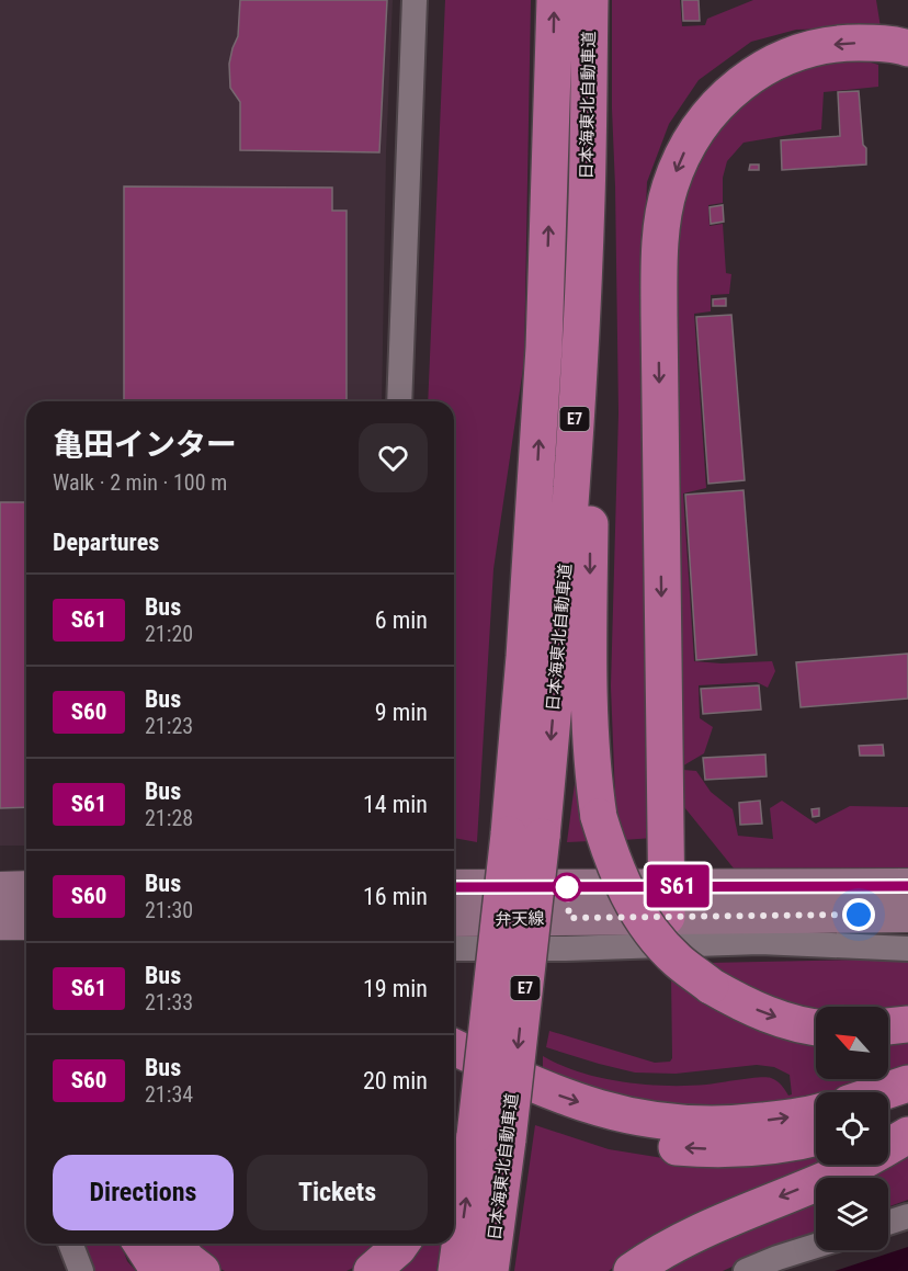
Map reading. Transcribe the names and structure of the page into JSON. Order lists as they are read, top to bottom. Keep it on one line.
{"streets":{"highway":["日本海東北自動車道","E7"],"street":["弁天線"]},"crossings":[["日本海東北自動車道","E7"]],"lines":["bus line S61"],"north":"top left","page":{"on_map":"S61","heading":[["亀田インター","Walk · 2 min · 100 m"],"Departures"],"list":[{"mark":"S61","name":"Bus","note":"21:20","value":"6 min"},{"mark":"S60","name":"Bus","note":"21:23","value":"9 min"},{"mark":"S61","name":"Bus","note":"21:28","value":"14 min"},{"mark":"S60","name":"Bus","note":"21:30","value":"16 min"},{"mark":"S61","name":"Bus","note":"21:33","value":"19 min"},{"mark":"S60","name":"Bus","note":"21:34","value":"20 min"}],"buttons":["Directions","Tickets"]}}
